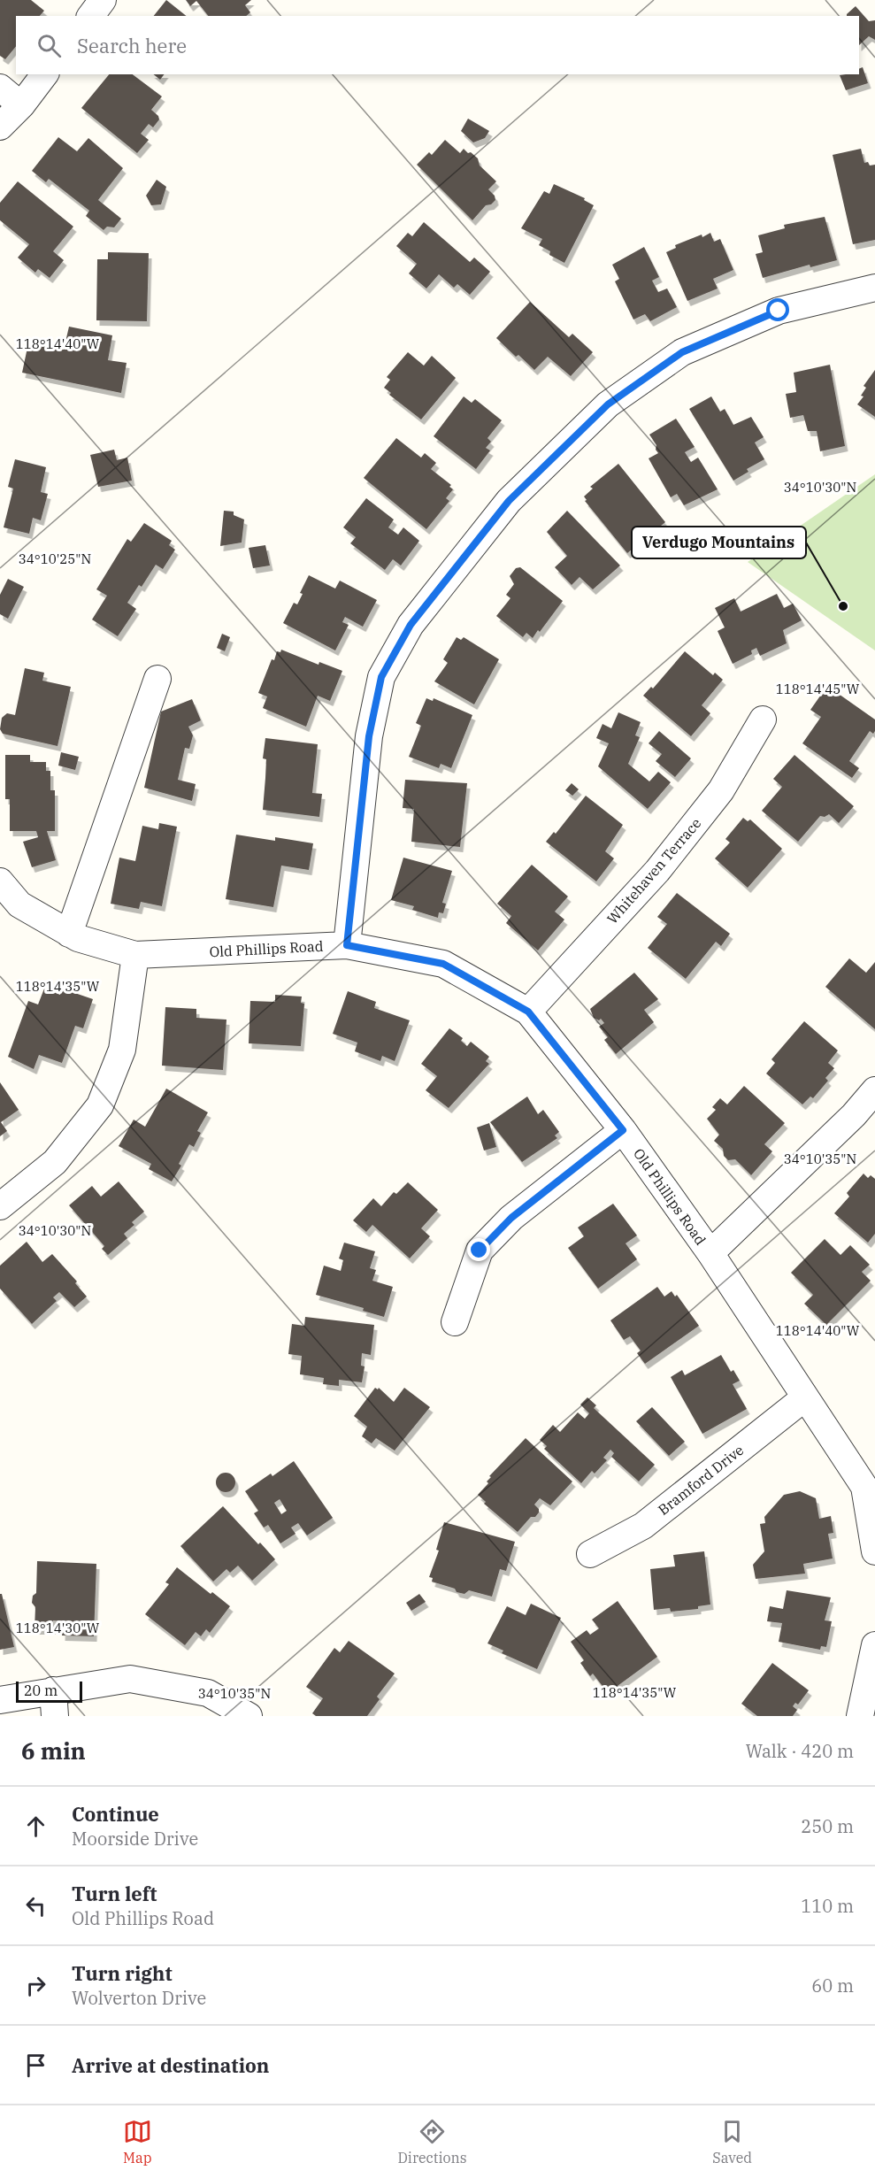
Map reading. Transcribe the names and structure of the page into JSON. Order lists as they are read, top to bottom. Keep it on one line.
{"streets":{"street":["Whitehaven Terrace","Old Phillips Road","Bramford Drive"]},"crossings":[["Whitehaven Terrace","Old Phillips Road"],["Old Phillips Road","Bramford Drive"]],"places":["Verdugo Mountains"],"scale_bar":"20 m","page":{"search":"Search here","scale":"20 m","heading":["6 min","Walk · 420 m"],"list":[["Continue","Moorside Drive","250 m"],["Turn left","Old Phillips Road","110 m"],["Turn right","Wolverton Drive","60 m"],"Arrive at destination"],"nav":["Map","Directions","Saved"]},"coordinates":["118°14'40\"W","34°10'30\"N","34°10'25\"N","118°14'45\"W","118°14'35\"W","34°10'35\"N","118°14'30\"W"]}
